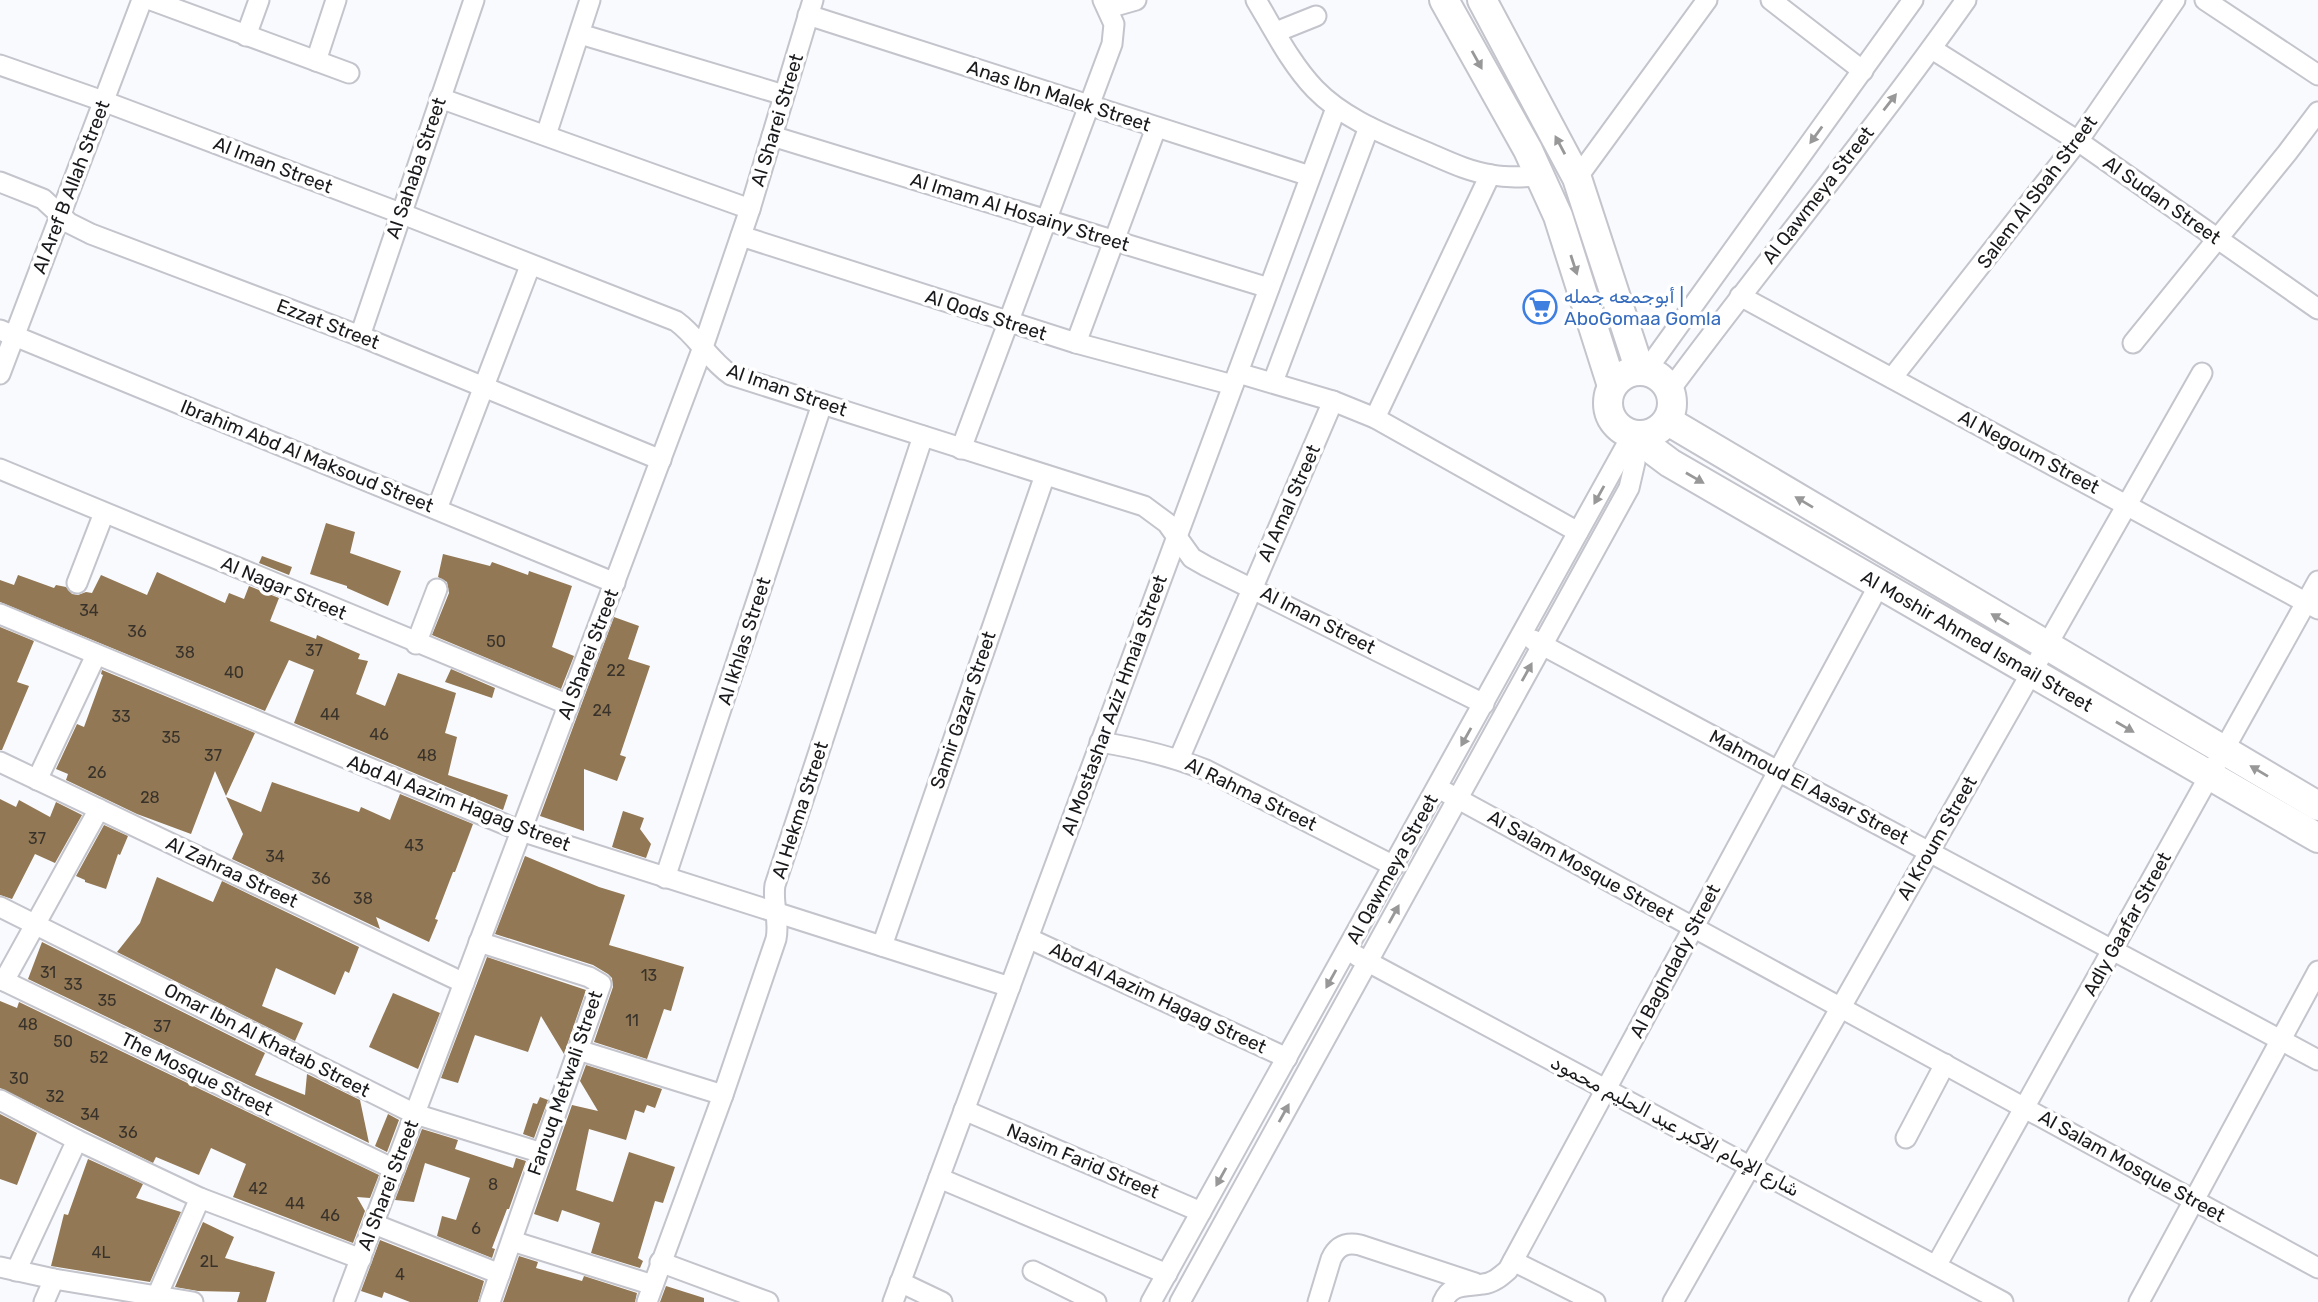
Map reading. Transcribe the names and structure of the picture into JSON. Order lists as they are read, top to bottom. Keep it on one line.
{"streets":{"street":["Anas Ibn Malek Street","Al Sharei Street","Al Iman Street","Al Sahaba Street","Al Aref B Allah Street","Salem Al Sbah Street","Al Qawmeya Street","Al Sudan Street","Al Imam Al Hosainy Street","Al Qods Street","Ezzat Street","Al Negoum Street","Ibrahim Abd Al Maksoud Street","Al Amal Street","Al Nagar Street","Al Ikhlas Street","Al Moshir Ahmed Ismail Street","Al Mostashar Aziz Hmaia Street","Samir Gazar Street","Mahmoud El Aasar Street","Al Rahma Street","Abd Al Aazim Hagag Street","Al Hekma Street","Al Kroum Street","Al Salam Mosque Street","Al Zahraa Street","Adly Gaafar Street","Al Baghdady Street","Omar Ibn Al Khatab Street","The Mosque Street","Farouq Metwali Street","شارع الإمام الاكبر عبد الحليم محمود","Nasim Farid Street"]},"crossings":[["Anas Ibn Malek Street","Al Sharei Street"],["Anas Ibn Malek Street","Al Mostashar Aziz Hmaia Street"],["Al Sharei Street","Al Iman Street"],["Al Sharei Street","Al Imam Al Hosainy Street"],["Al Sharei Street","Al Qods Street"],["Al Sharei Street","Ezzat Street"],["Al Sharei Street","Ibrahim Abd Al Maksoud Street"],["Al Sharei Street","Al Nagar Street"],["Al Sharei Street","Abd Al Aazim Hagag Street"],["Al Sharei Street","Al Zahraa Street"],["Al Sharei Street","Omar Ibn Al Khatab Street"],["Al Sharei Street","The Mosque Street"],["Al Sharei Street","Farouq Metwali Street"],["Al Iman Street","Al Sahaba Street"],["Al Iman Street","Al Aref B Allah Street"],["Al Iman Street","Al Qawmeya Street"],["Al Iman Street","Al Amal Street"],["Al Iman Street","Al Ikhlas Street"],["Al Iman Street","Al Mostashar Aziz Hmaia Street"],["Al Iman Street","Samir Gazar Street"],["Al Iman Street","Al Hekma Street"],["Al Sahaba Street","Ezzat Street"],["Al Aref B Allah Street","Ezzat Street"],["Al Aref B Allah Street","Ibrahim Abd Al Maksoud Street"],["Salem Al Sbah Street","Al Sudan Street"],["Salem Al Sbah Street","Al Negoum Street"],["Al Qawmeya Street","Al Sudan Street"],["Al Qawmeya Street","Al Qods Street"],["Al Qawmeya Street","Al Negoum Street"],["Al Qawmeya Street","Al Moshir Ahmed Ismail Street"],["Al Qawmeya Street","Mahmoud El Aasar Street"],["Al Qawmeya Street","Al Rahma Street"],["Al Qawmeya Street","Abd Al Aazim Hagag Street"],["Al Qawmeya Street","Al Salam Mosque Street"],["Al Qawmeya Street","شارع الإمام الاكبر عبد الحليم محمود"],["Al Qawmeya Street","Nasim Farid Street"],["Al Imam Al Hosainy Street","Al Mostashar Aziz Hmaia Street"],["Al Qods Street","Al Amal Street"],["Al Qods Street","Al Mostashar Aziz Hmaia Street"],["Al Negoum Street","Al Kroum Street"],["Al Negoum Street","Adly Gaafar Street"],["Al Amal Street","Al Rahma Street"],["Al Ikhlas Street","Abd Al Aazim Hagag Street"],["Al Moshir Ahmed Ismail Street","Al Kroum Street"],["Al Moshir Ahmed Ismail Street","Adly Gaafar Street"],["Al Moshir Ahmed Ismail Street","Al Baghdady Street"],["Al Mostashar Aziz Hmaia Street","Al Rahma Street"],["Al Mostashar Aziz Hmaia Street","Abd Al Aazim Hagag Street"],["Al Mostashar Aziz Hmaia Street","Nasim Farid Street"],["Samir Gazar Street","Abd Al Aazim Hagag Street"],["Mahmoud El Aasar Street","Al Kroum Street"],["Mahmoud El Aasar Street","Adly Gaafar Street"],["Mahmoud El Aasar Street","Al Baghdady Street"],["Abd Al Aazim Hagag Street","Al Hekma Street"],["Al Kroum Street","Al Salam Mosque Street"],["Al Kroum Street","شارع الإمام الاكبر عبد الحليم محمود"],["Al Salam Mosque Street","Adly Gaafar Street"],["Al Salam Mosque Street","Al Baghdady Street"],["Adly Gaafar Street","شارع الإمام الاكبر عبد الحليم محمود"],["Al Baghdady Street","شارع الإمام الاكبر عبد الحليم محمود"],["Omar Ibn Al Khatab Street","Farouq Metwali Street"]],"places":{"supermarket":["أبوجمعه جمله | AboGomaa Gomla"]},"house_numbers":["34","36","50","37","38","22","40","24","44","33","46","35","37","48","26","28","37","43","34","36","38","31","13","33","35","11","48","37","50","52","30","32","34","36","8","42","44","46","6","4L","2L","4"]}
